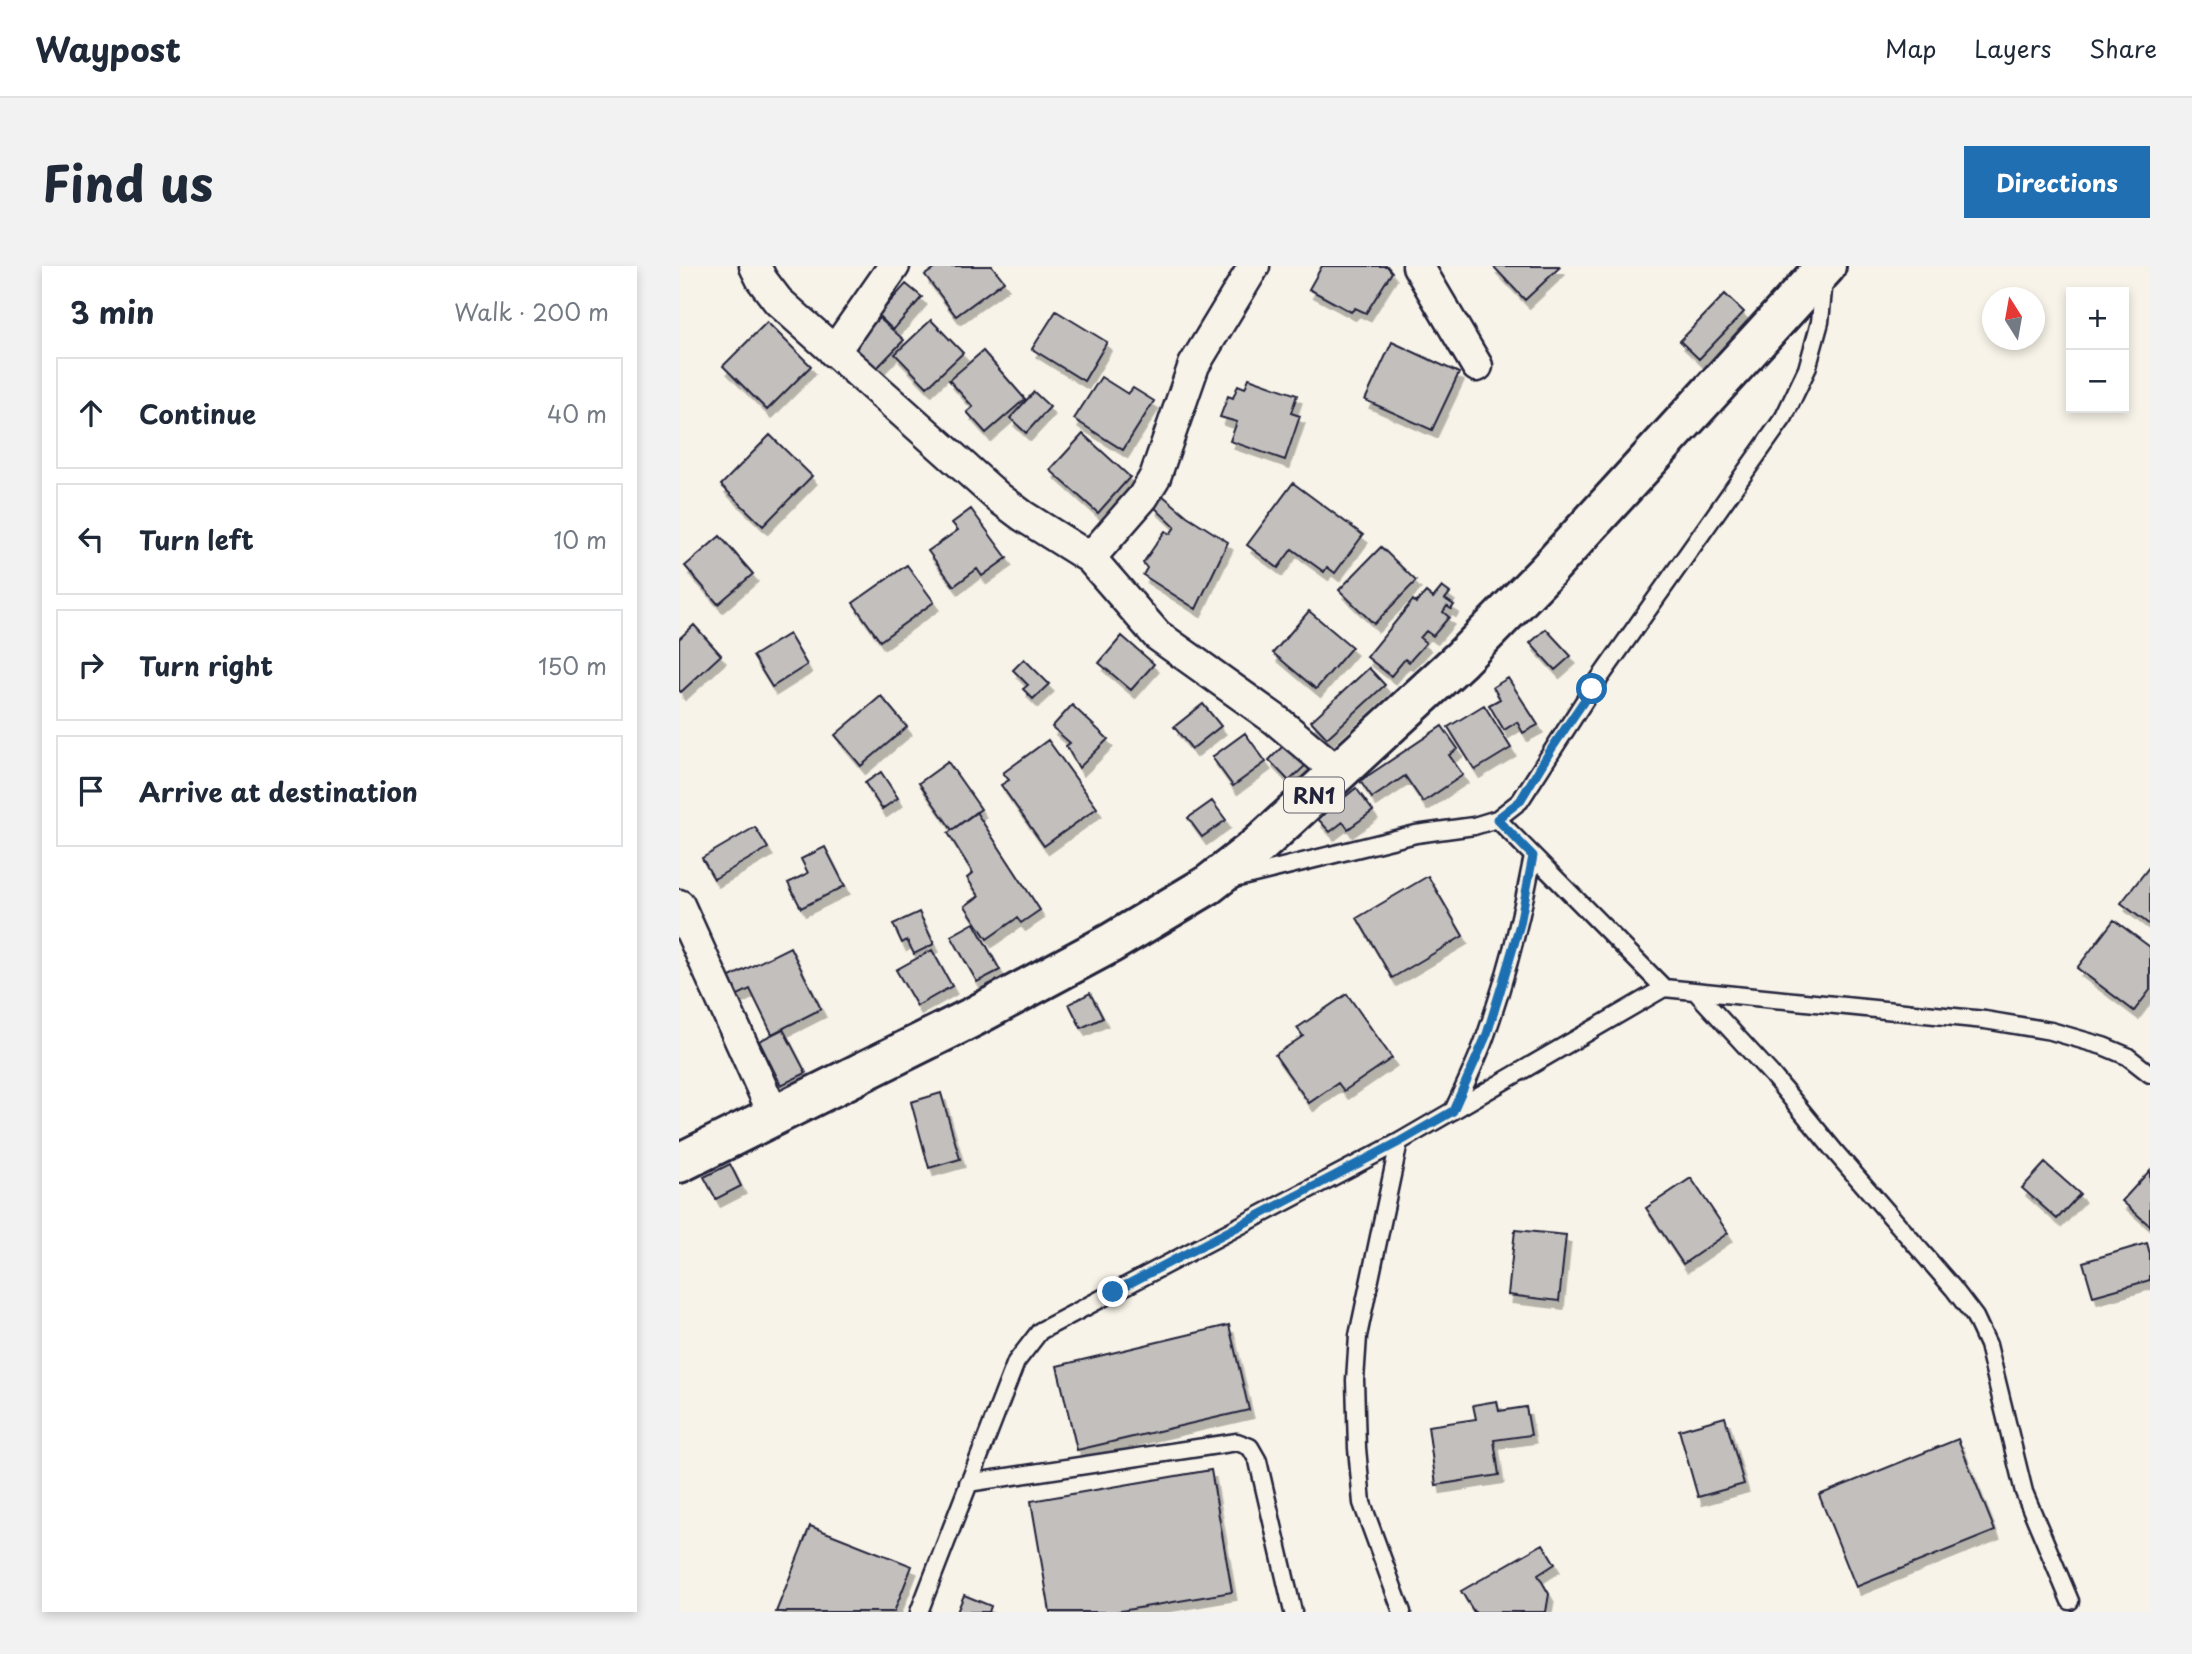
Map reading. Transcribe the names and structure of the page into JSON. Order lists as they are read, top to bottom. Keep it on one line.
{"streets":{"highway":["RN1"]},"north":"top","page":{"header":"Waypost","nav":["Map","Layers","Share"],"title":"Find us","buttons":"Directions","heading":["3 min","Walk · 200 m"],"map_buttons":["+","−"],"list":[["Continue","40 m"],["Turn left","10 m"],["Turn right","150 m"],"Arrive at destination"]}}
